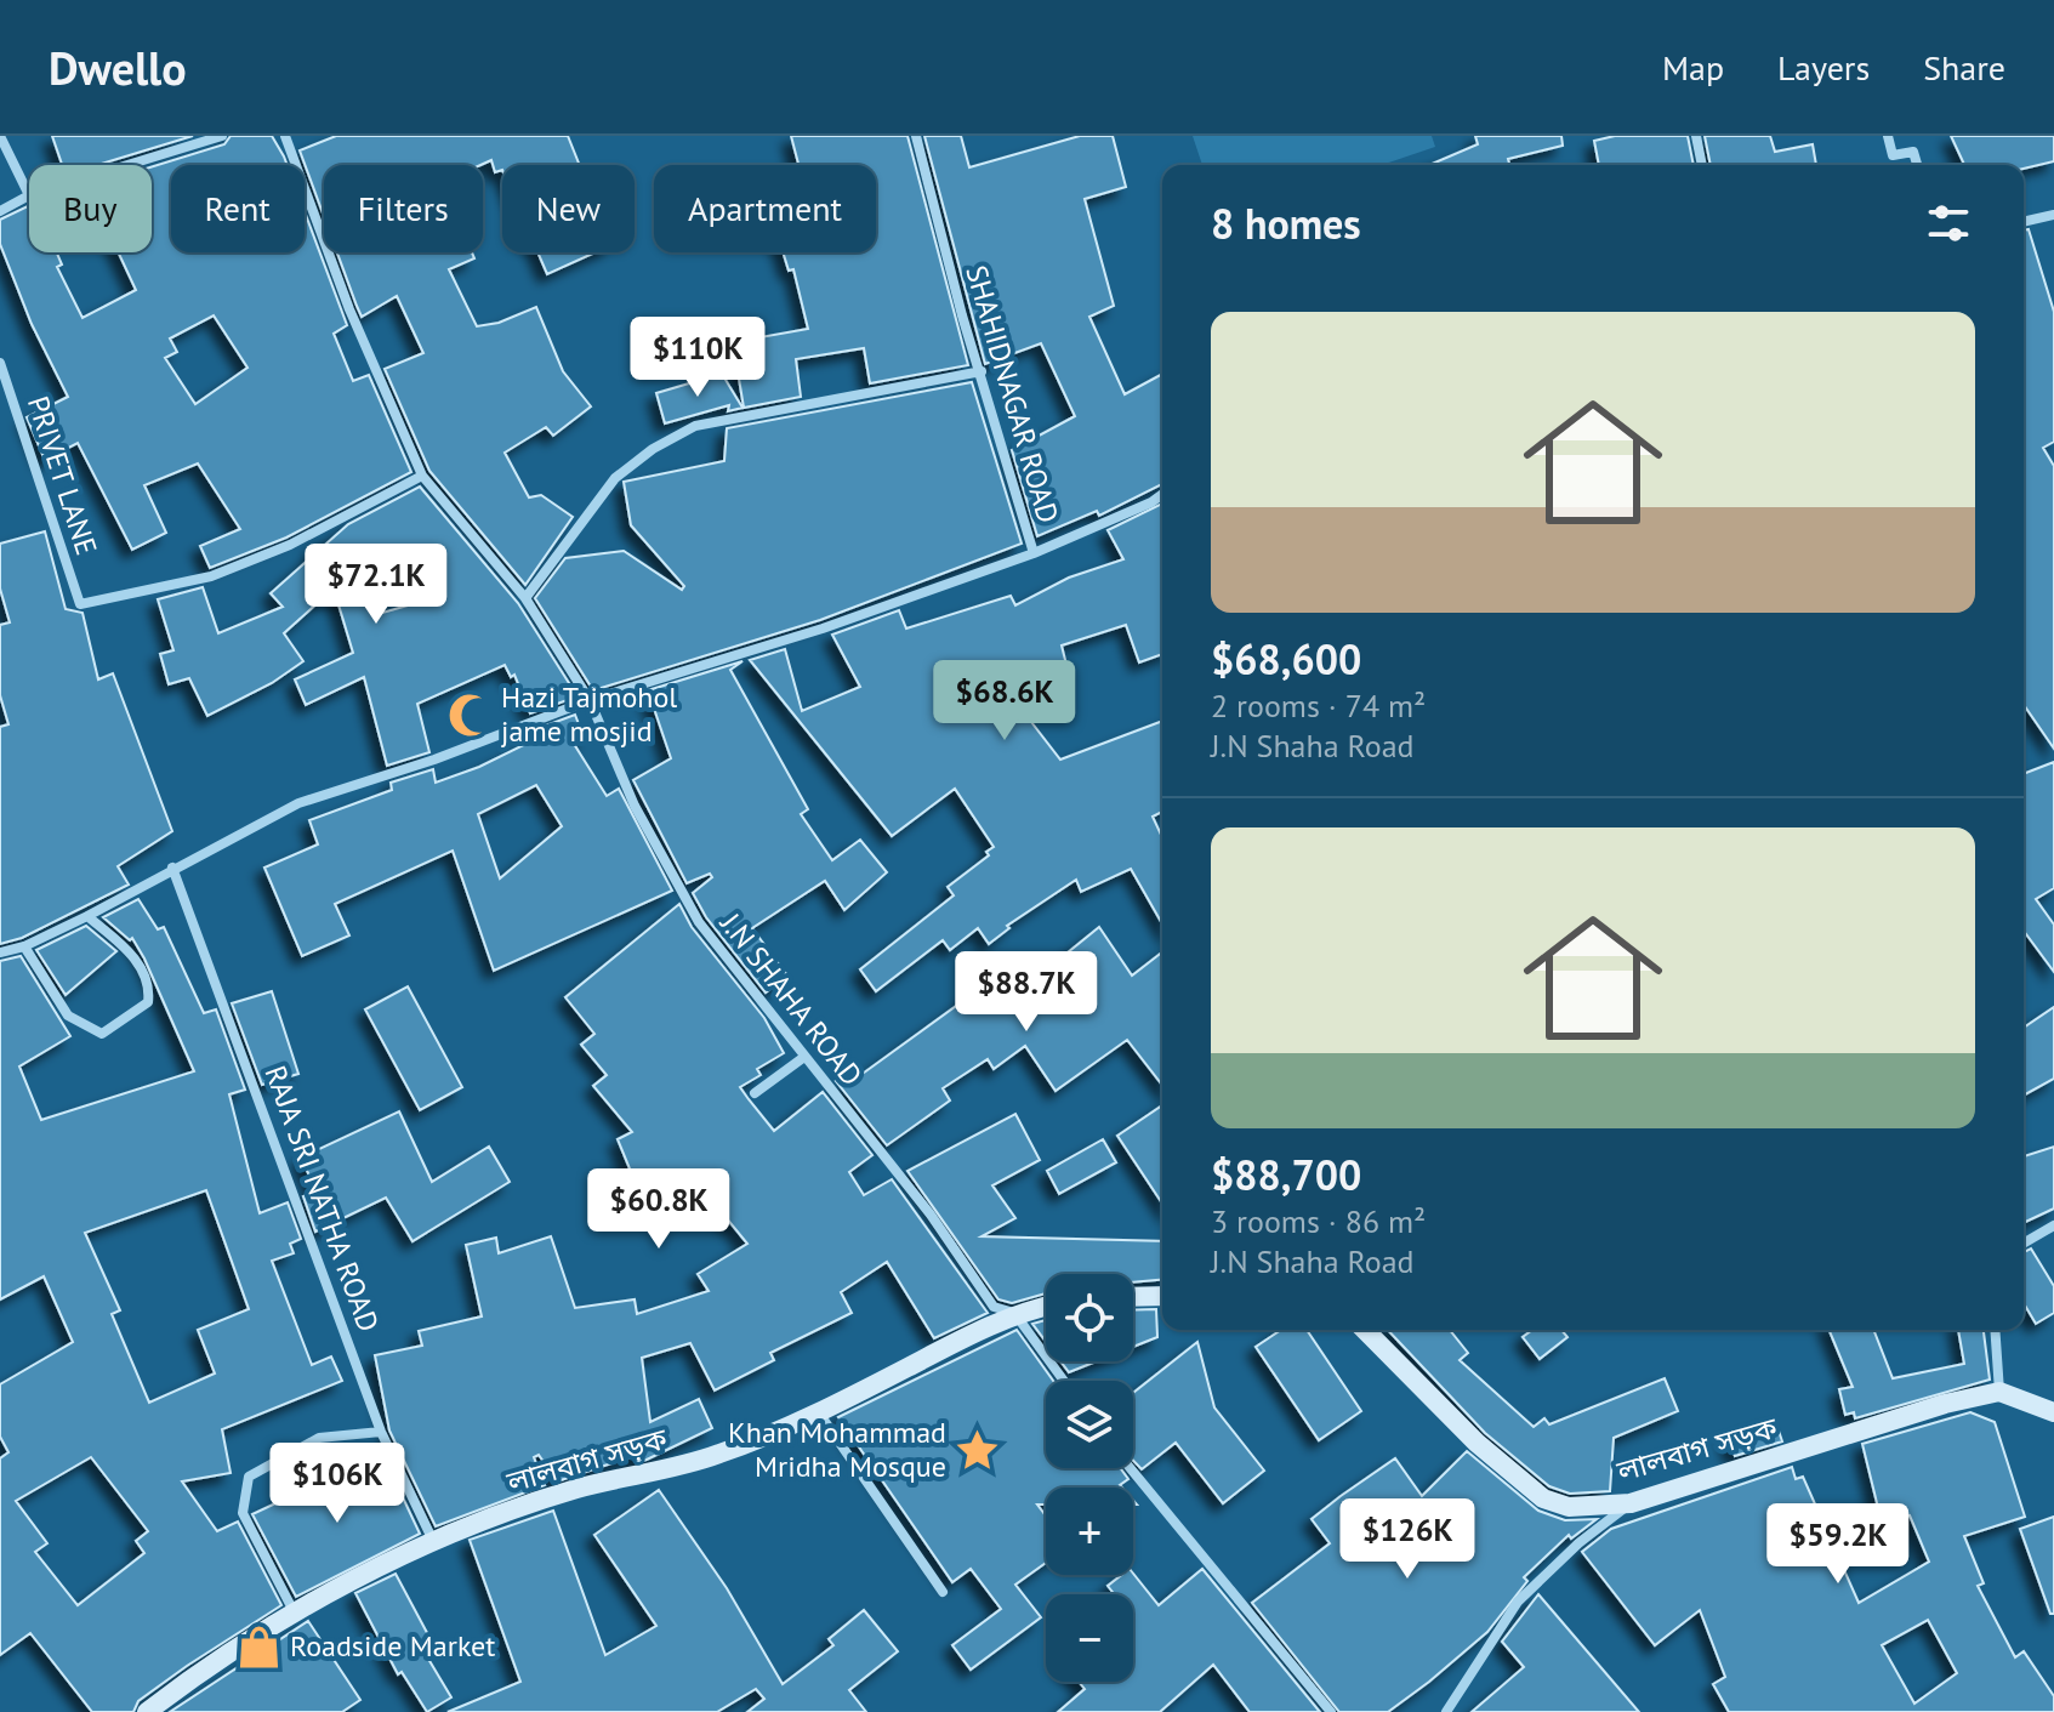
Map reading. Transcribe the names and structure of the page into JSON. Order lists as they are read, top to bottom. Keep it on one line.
{"streets":{"street":["SHAHIDNAGAR ROAD","PRIVET LANE","J.N SHAHA ROAD","RAJA SRI NATHA ROAD","লালবাগ সড়ক"]},"crossings":[["PRIVET LANE","J.N SHAHA ROAD"],["J.N SHAHA ROAD","লালবাগ সড়ক"],["RAJA SRI NATHA ROAD","লালবাগ সড়ক"]],"places":{"mosque":["Hazi Tajmohol jame mosjid"],"place":["Khan Mohammad Mridha Mosque"],"shop":["Roadside Market"]},"page":{"header":"Dwello","nav":["Map","Layers","Share"],"chip":["Buy","Rent","Filters","New","Apartment"],"heading":"8 homes","list":[{"name":"$68,600","note":"2 rooms · 74 m² · J.N Shaha Road"},{"name":"$88,700","note":"3 rooms · 86 m² · J.N Shaha Road"}],"price":["$110K","$72.1K","$68.6K","$88.7K","$60.8K","$106K","$126K","$59.2K"],"map_buttons":["+","−"]}}
